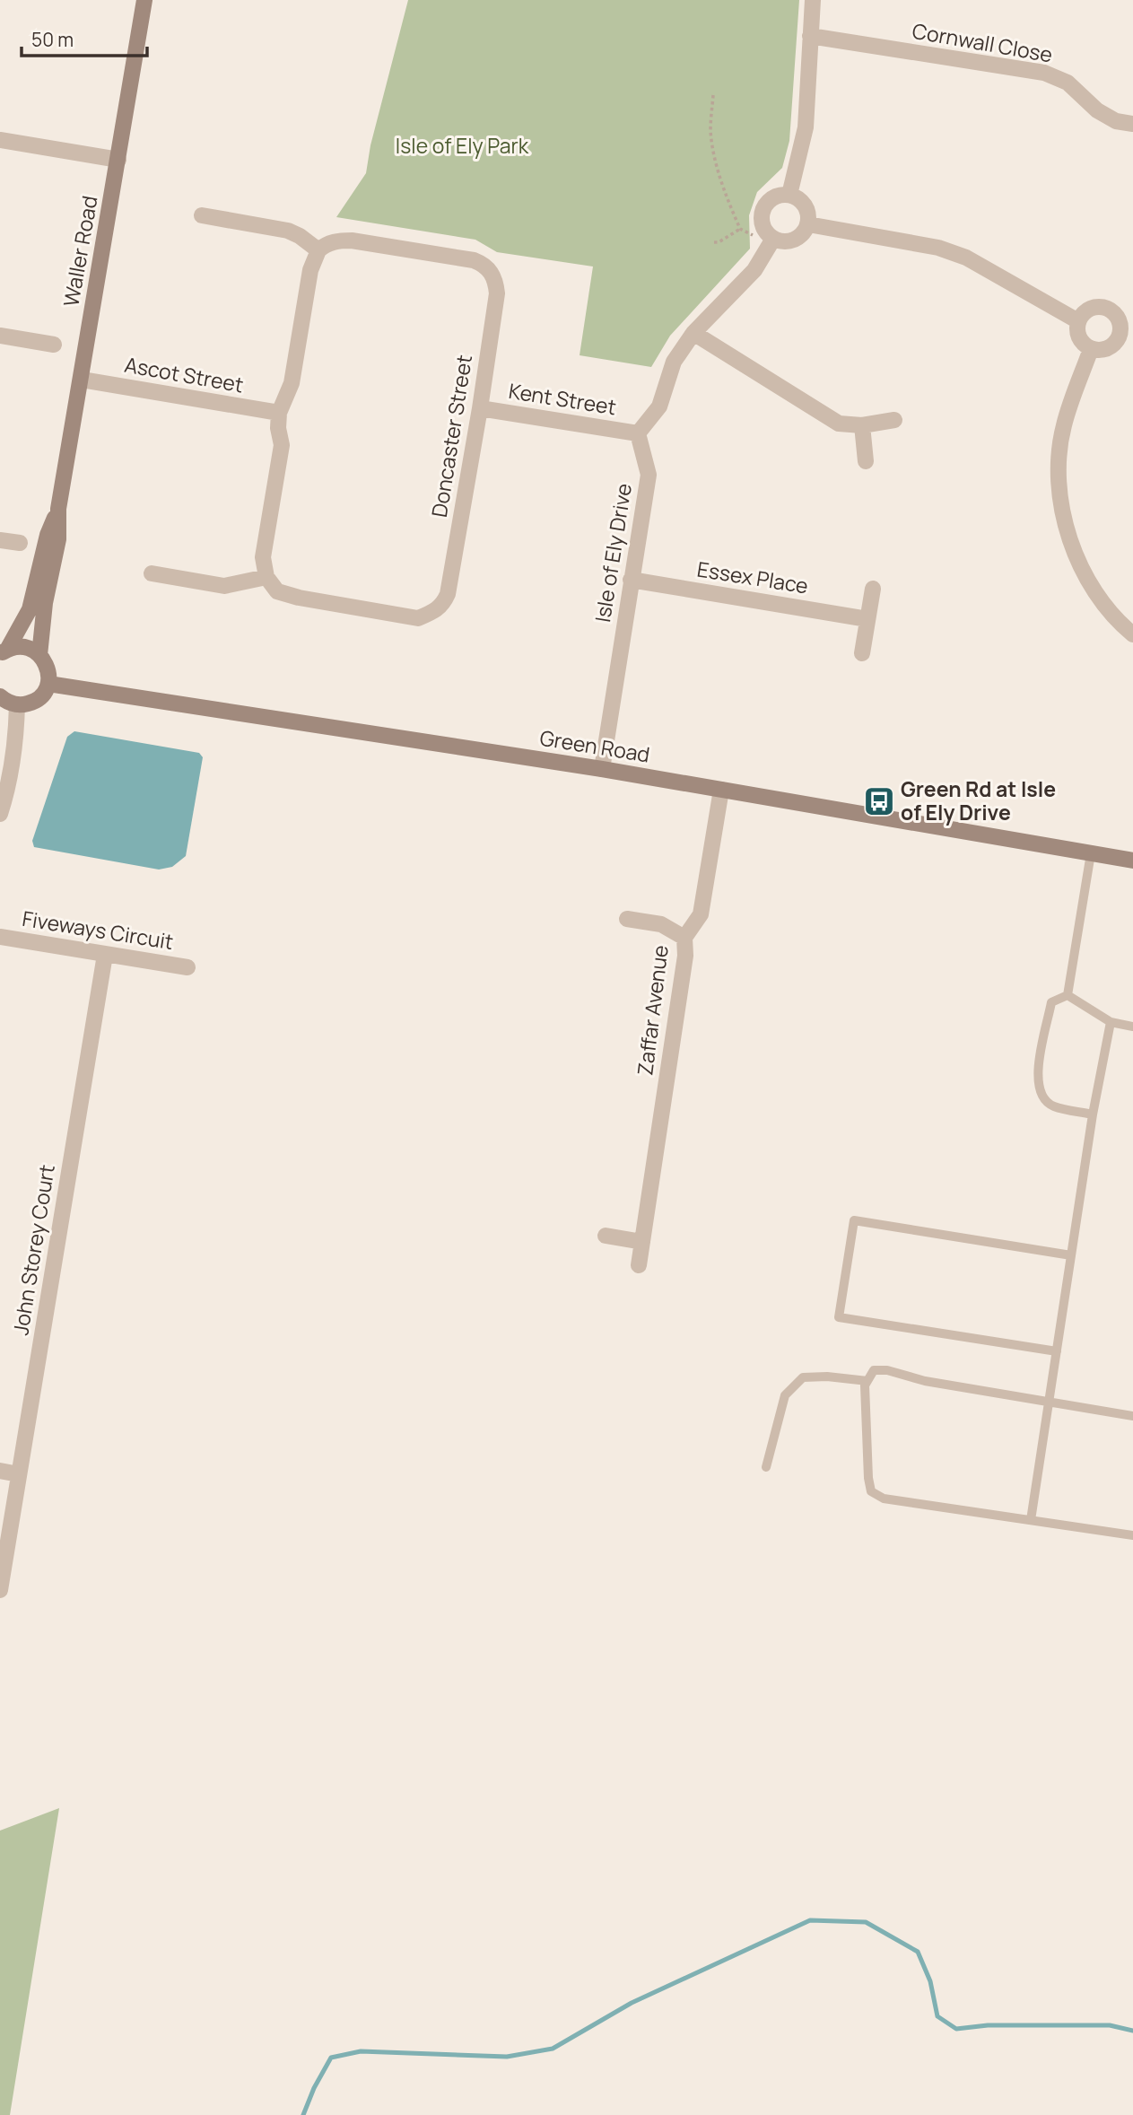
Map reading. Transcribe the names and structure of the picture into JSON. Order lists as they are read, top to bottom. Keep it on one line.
{"streets":{"street":["Cornwall Close","Waller Road","Ascot Street","Kent Street","Doncaster Street","Isle of Ely Drive","Essex Place","Green Road","Fiveways Circuit","Zaffar Avenue","John Storey Court"]},"crossings":[["Waller Road","Ascot Street"],["Kent Street","Doncaster Street"],["Kent Street","Isle of Ely Drive"],["Isle of Ely Drive","Essex Place"],["Isle of Ely Drive","Green Road"],["Green Road","Zaffar Avenue"],["Fiveways Circuit","John Storey Court"]],"parks":["Isle of Ely Park"],"places":{"bus stop":["Green Rd at Isle of Ely Drive"]},"scale_bar":"50 m"}
